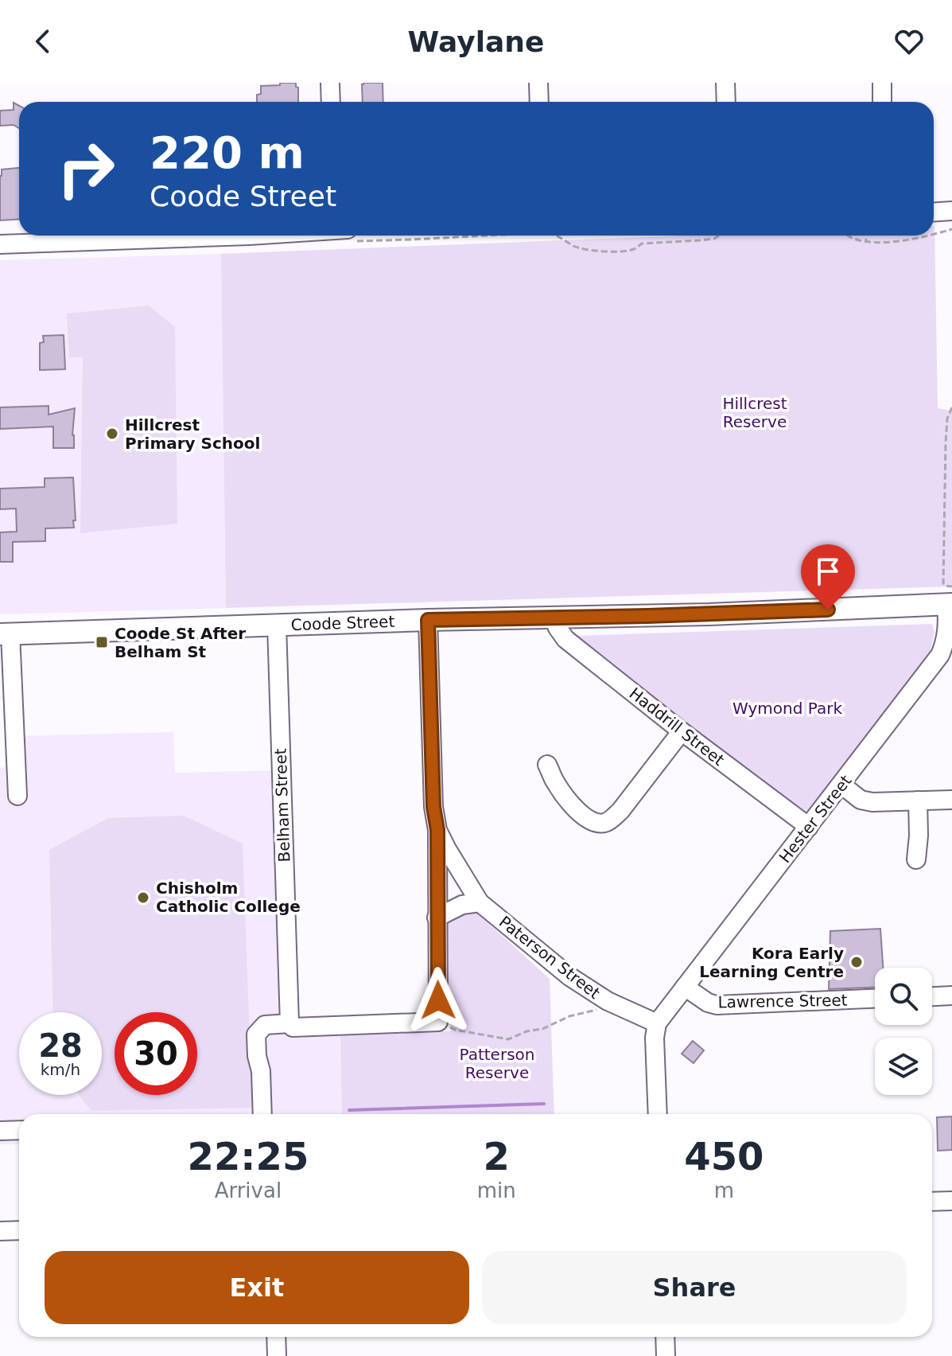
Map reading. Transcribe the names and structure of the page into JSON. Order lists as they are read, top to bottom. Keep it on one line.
{"streets":{"main road":["Coode Street"],"street":["Haddrill Street","Belham Street","Hester Street","Paterson Street","Lawrence Street"]},"crossings":[["Coode Street","Haddrill Street"],["Coode Street","Belham Street"],["Coode Street","Hester Street"],["Coode Street","Paterson Street"],["Haddrill Street","Hester Street"],["Hester Street","Paterson Street"],["Hester Street","Lawrence Street"]],"parks":["Hillcrest Reserve","Wymond Park","Patterson Reserve"],"places":{"other":["Hillcrest Primary School","Chisholm Catholic College","Kora Early Learning Centre"],"transit":["Coode St After Belham St"]},"page":{"header":"Waylane","turn":["220 m","Coode Street"],"speed":"28 km/h","limit":"30","eta":["22:25","Arrival","2","min","450","m"],"buttons":["Exit","Share"]}}
